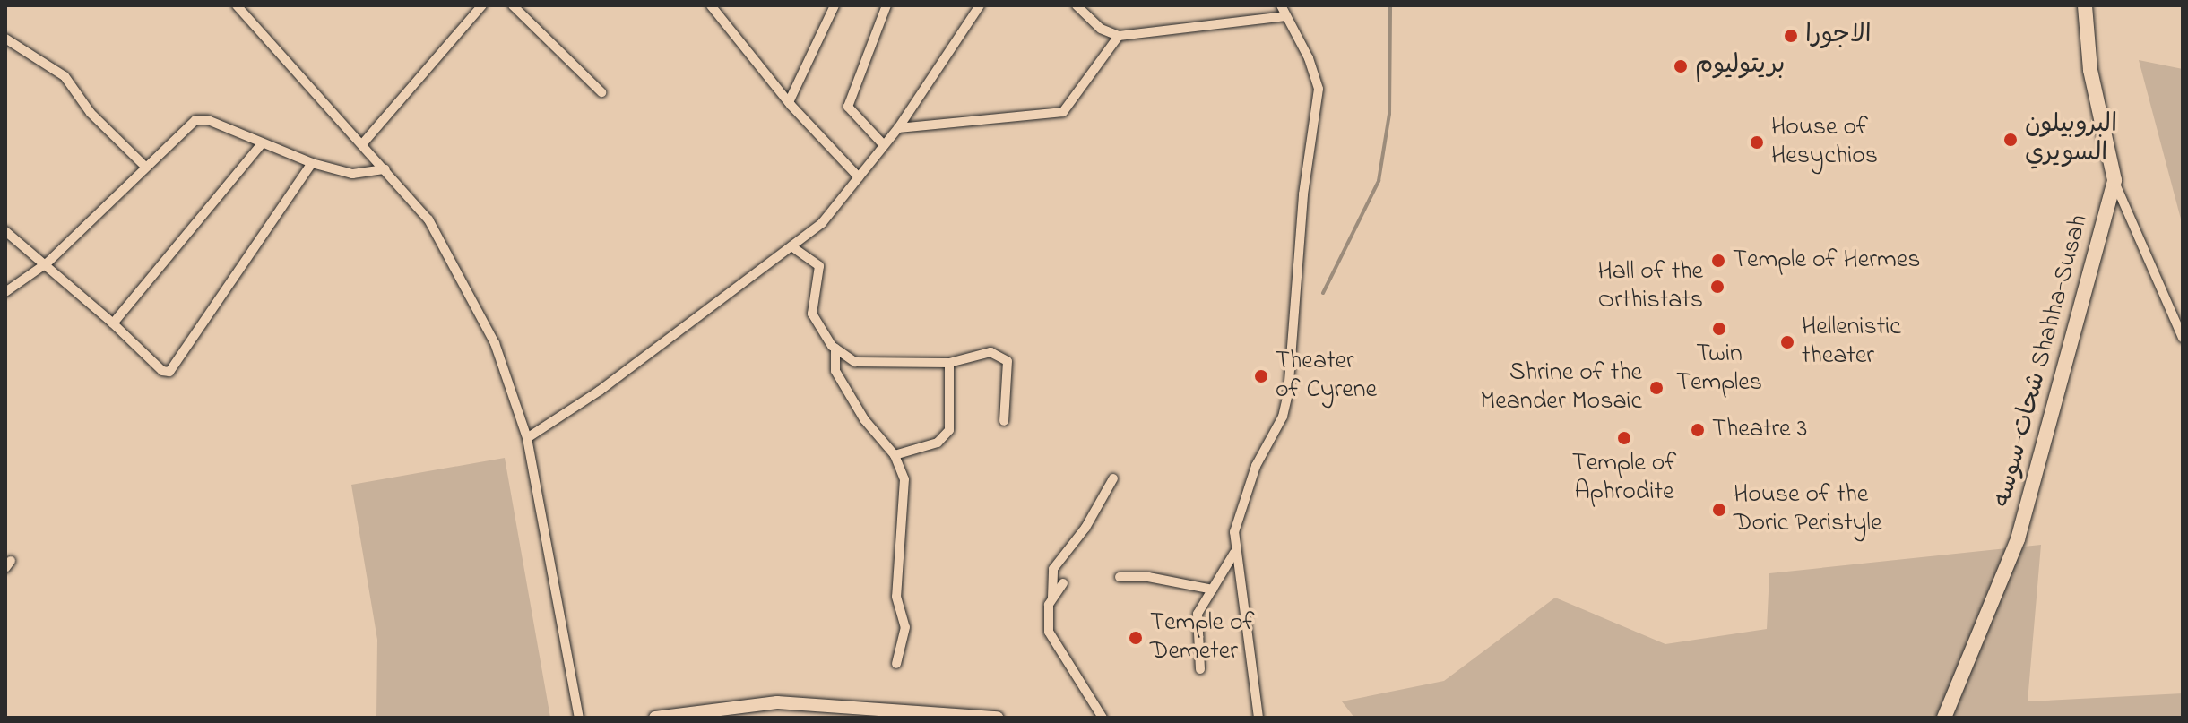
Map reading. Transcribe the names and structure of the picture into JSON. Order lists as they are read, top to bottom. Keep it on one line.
{"streets":{"main road":["شحات-سوسه Shahha-Susah"]},"places":["الاجورا","بريتوليوم","البروبيلون السويري","House of Hesychios","Temple of Hermes","Hall of the Orthistats","Twin Temples","Hellenistic theater","Theater of Cyrene","Shrine of the Meander Mosaic","Theatre 3","Temple of Aphrodite","House of the Doric Peristyle","Temple of Demeter"]}
